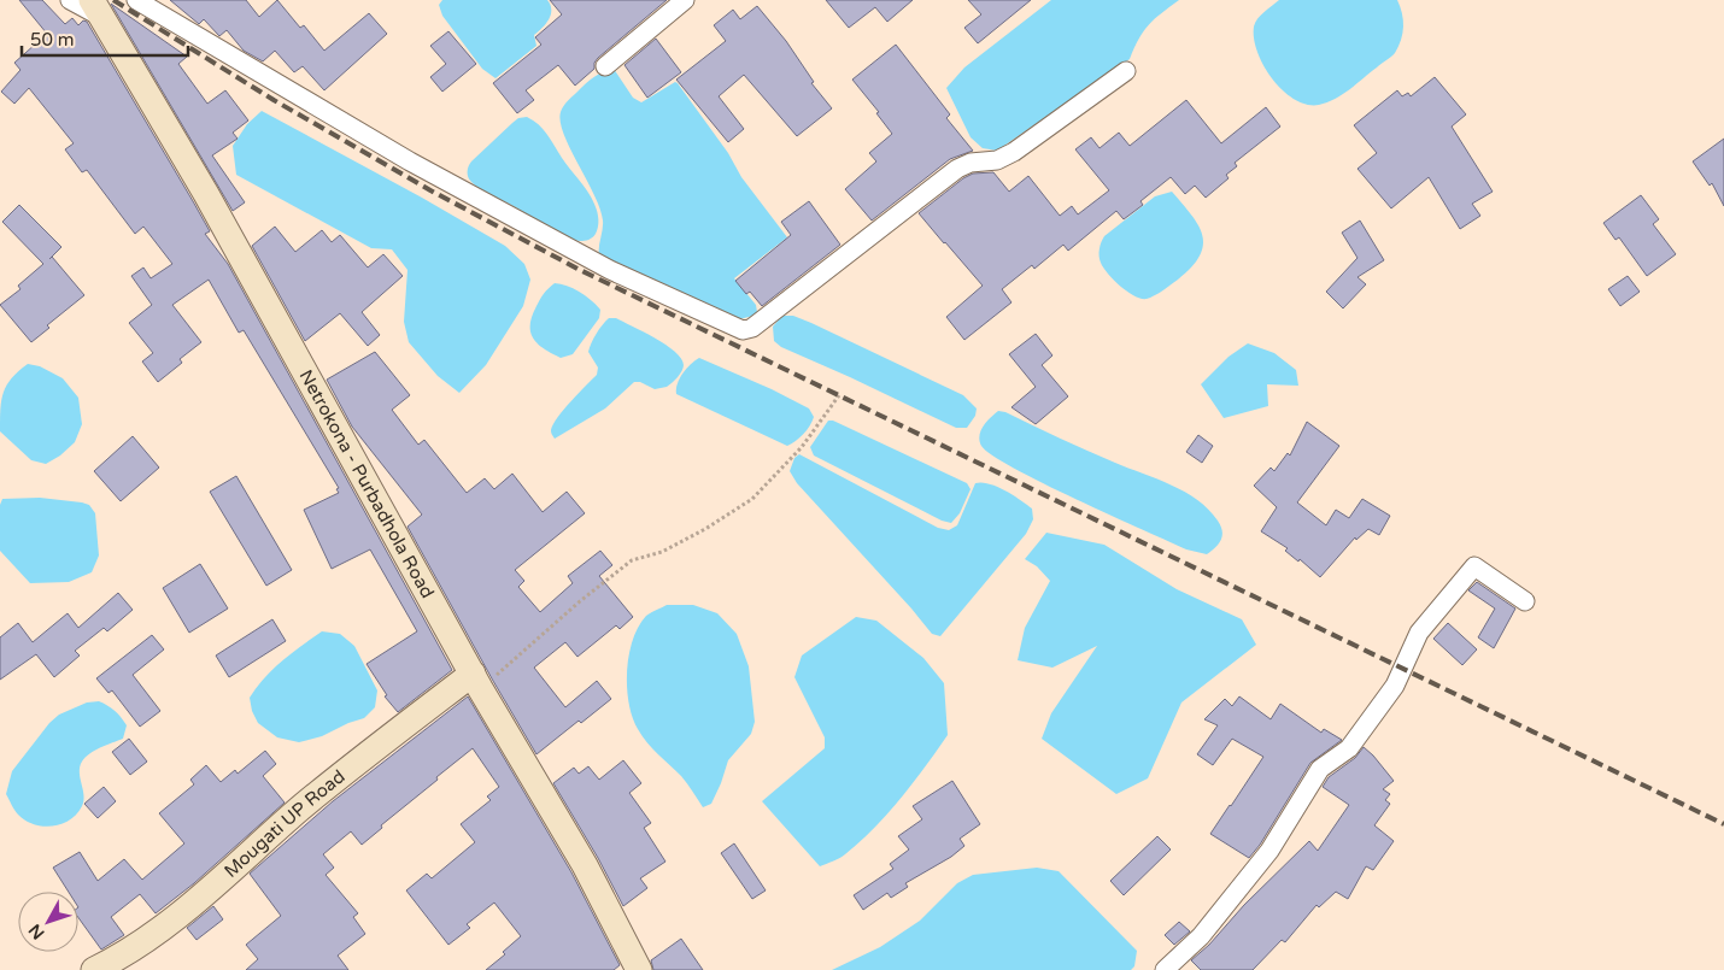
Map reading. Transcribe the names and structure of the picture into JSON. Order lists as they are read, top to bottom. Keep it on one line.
{"streets":{"main road":["Netrokona - Purbadhola Road","Mougati UP Road"]},"crossings":[["Netrokona - Purbadhola Road","Mougati UP Road"]],"scale_bar":"50 m","north":"bottom left"}
